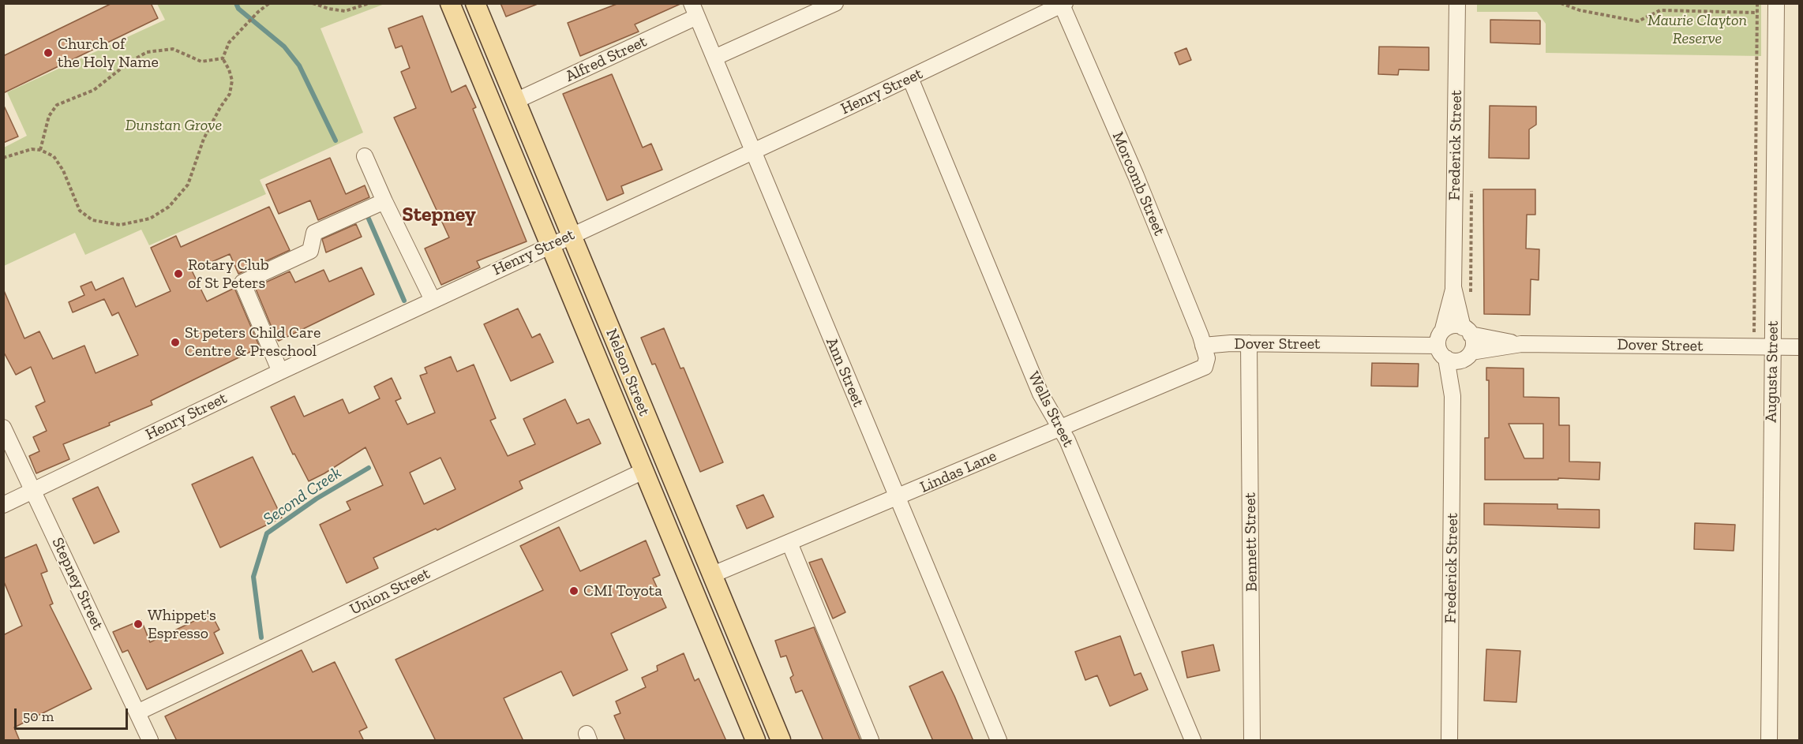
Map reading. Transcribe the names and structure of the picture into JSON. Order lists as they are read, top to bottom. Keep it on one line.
{"streets":{"main road":["Nelson Street"],"street":["Alfred Street","Henry Street","Frederick Street","Morcomb Street","Dover Street","Augusta Street","Ann Street","Wells Street","Lindas Lane","Bennett Street","Stepney Street","Union Street"]},"crossings":[["Alfred Street","Nelson Street"],["Alfred Street","Ann Street"],["Henry Street","Morcomb Street"],["Henry Street","Nelson Street"],["Henry Street","Ann Street"],["Henry Street","Wells Street"],["Henry Street","Stepney Street"],["Frederick Street","Dover Street"],["Morcomb Street","Dover Street"],["Morcomb Street","Lindas Lane"],["Dover Street","Augusta Street"],["Dover Street","Bennett Street"],["Nelson Street","Lindas Lane"],["Nelson Street","Union Street"],["Ann Street","Lindas Lane"],["Wells Street","Lindas Lane"],["Stepney Street","Union Street"]],"districts":["Stepney"],"water":["Second Creek"],"parks":["Maurie Clayton Reserve","Dunstan Grove"],"places":["Church of the Holy Name","Rotary Club of St Peters","St peters Child Care Centre & Preschool","CMI Toyota","Whippet's Espresso"],"scale_bar":"50 m"}
